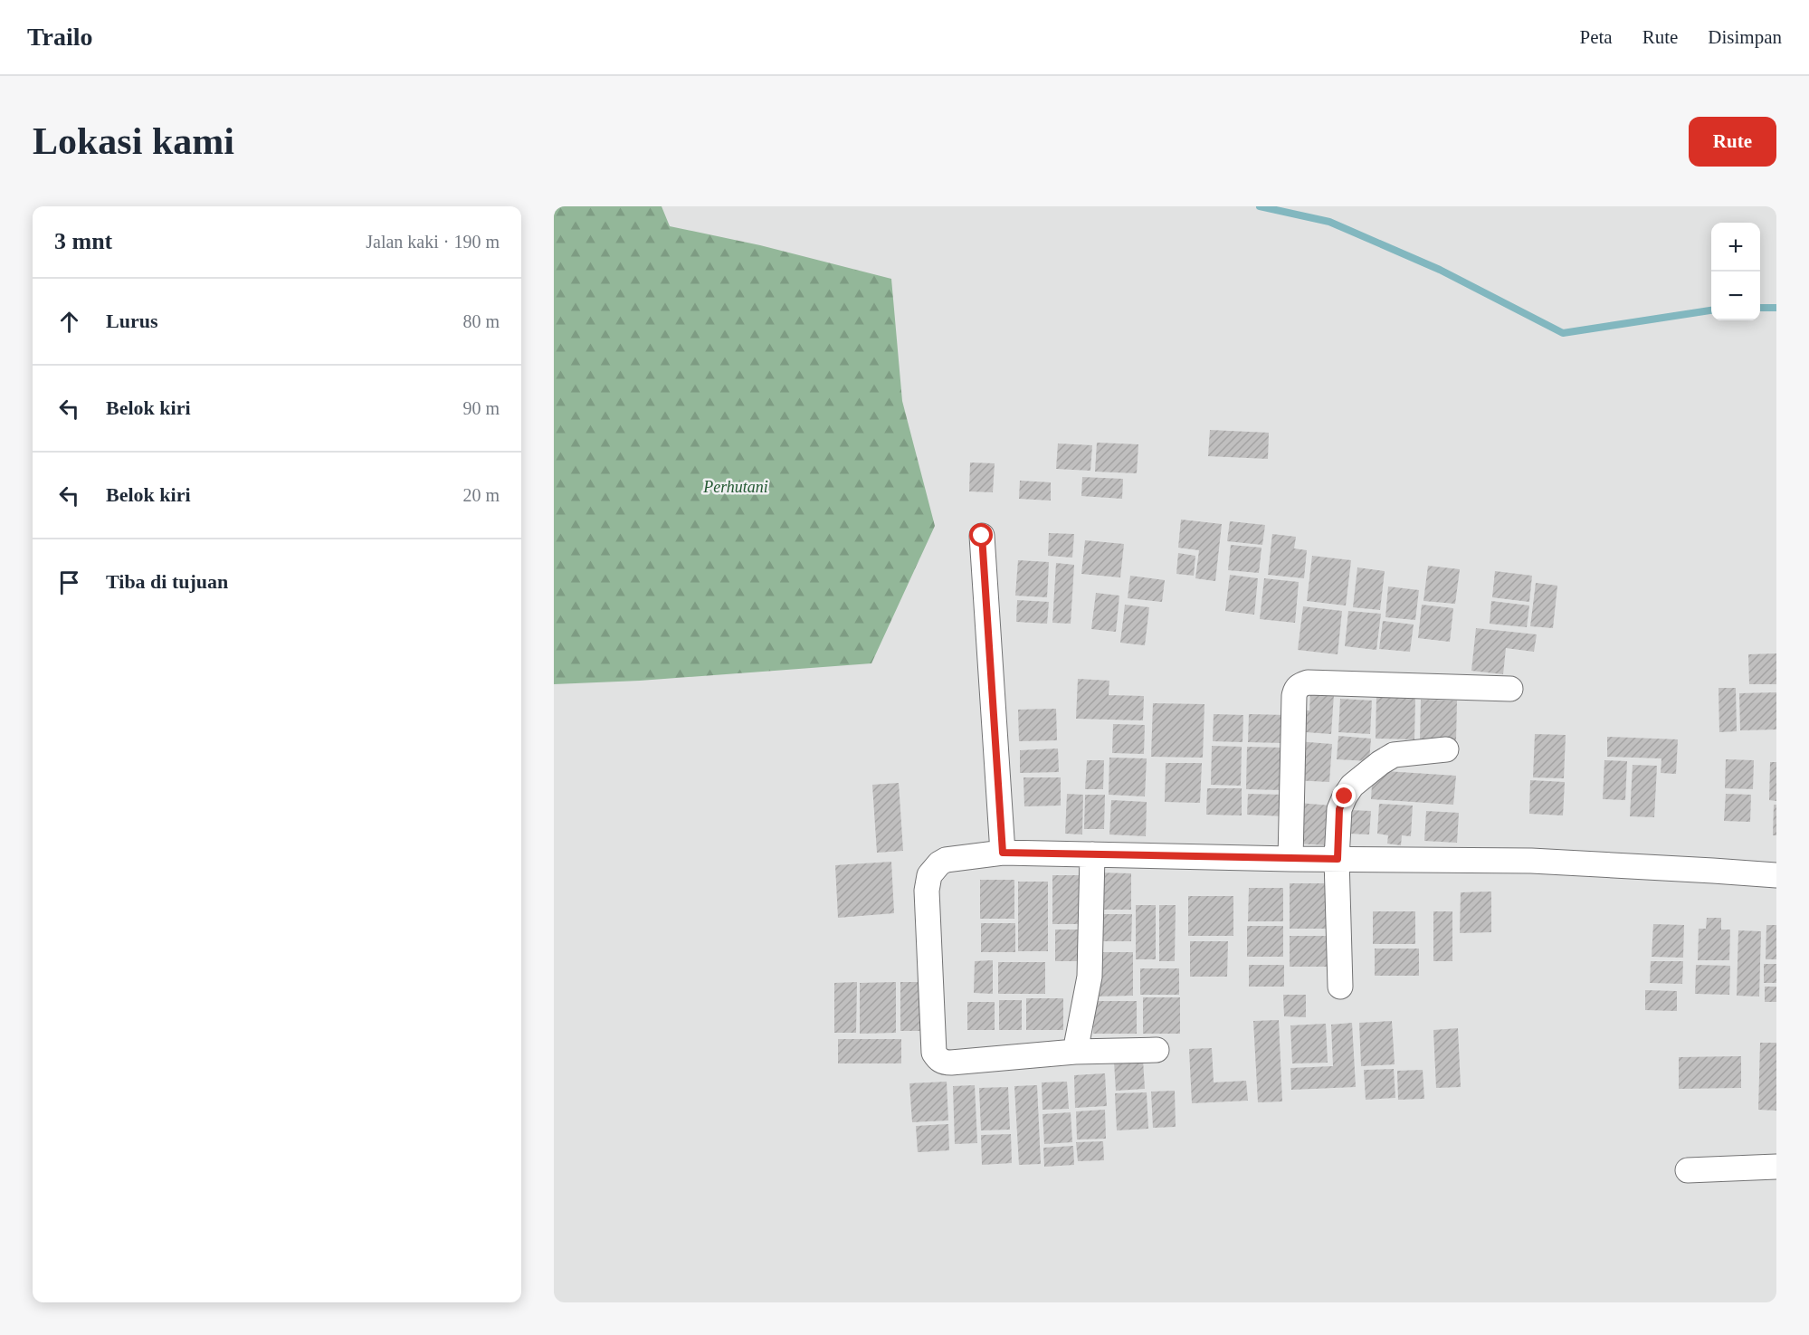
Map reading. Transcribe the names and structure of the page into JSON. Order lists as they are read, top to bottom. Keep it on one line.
{"parks":["Perhutani"],"page":{"header":"Trailo","nav":["Peta","Rute","Disimpan"],"buttons":"Rute","title":"Lokasi kami","heading":["3 mnt","Jalan kaki · 190 m"],"map_buttons":["+","−"],"list":[["Lurus","80 m"],["Belok kiri","90 m"],["Belok kiri","20 m"],"Tiba di tujuan"]}}
